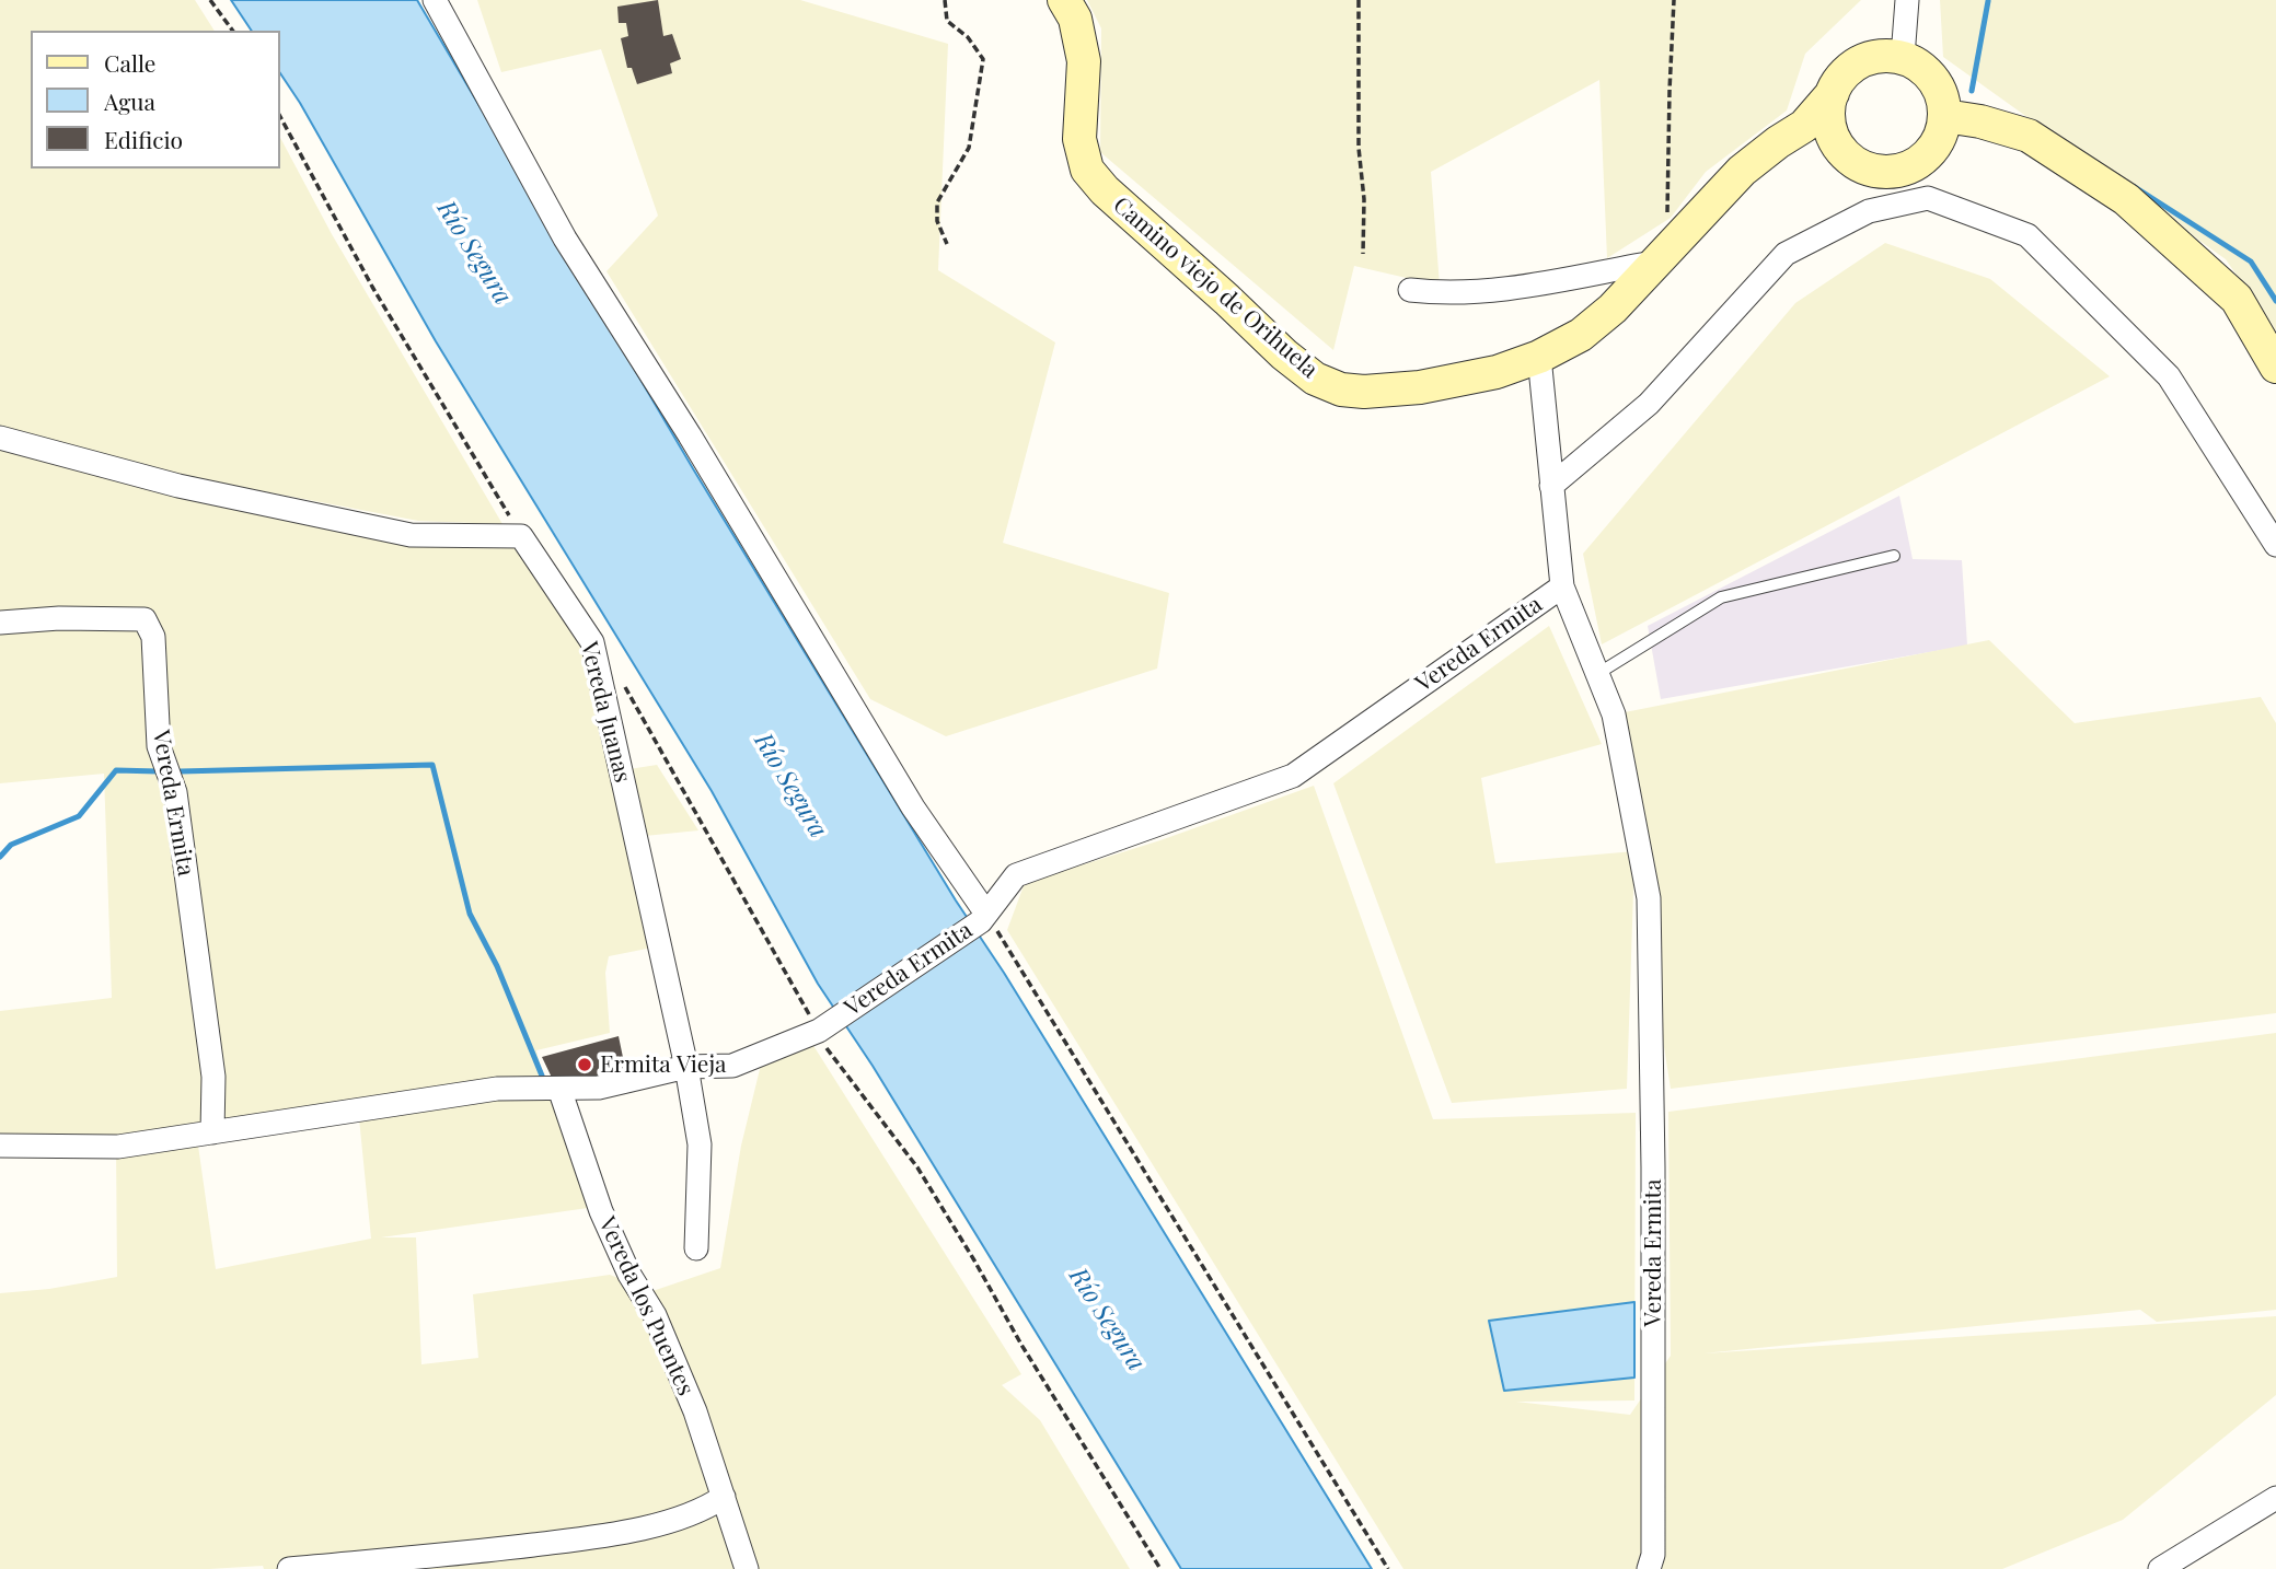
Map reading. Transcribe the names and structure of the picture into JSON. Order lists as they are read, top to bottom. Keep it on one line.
{"streets":{"main road":["Camino viejo de Orihuela"],"street":["Vereda Ermita","Vereda Juanas","Vereda los Puentes"]},"crossings":[["Vereda Ermita","Vereda Juanas"],["Vereda Ermita","Vereda los Puentes"]],"water":["Río Segura"],"places":["Ermita Vieja"],"legend":["Calle","Agua","Edificio"]}
